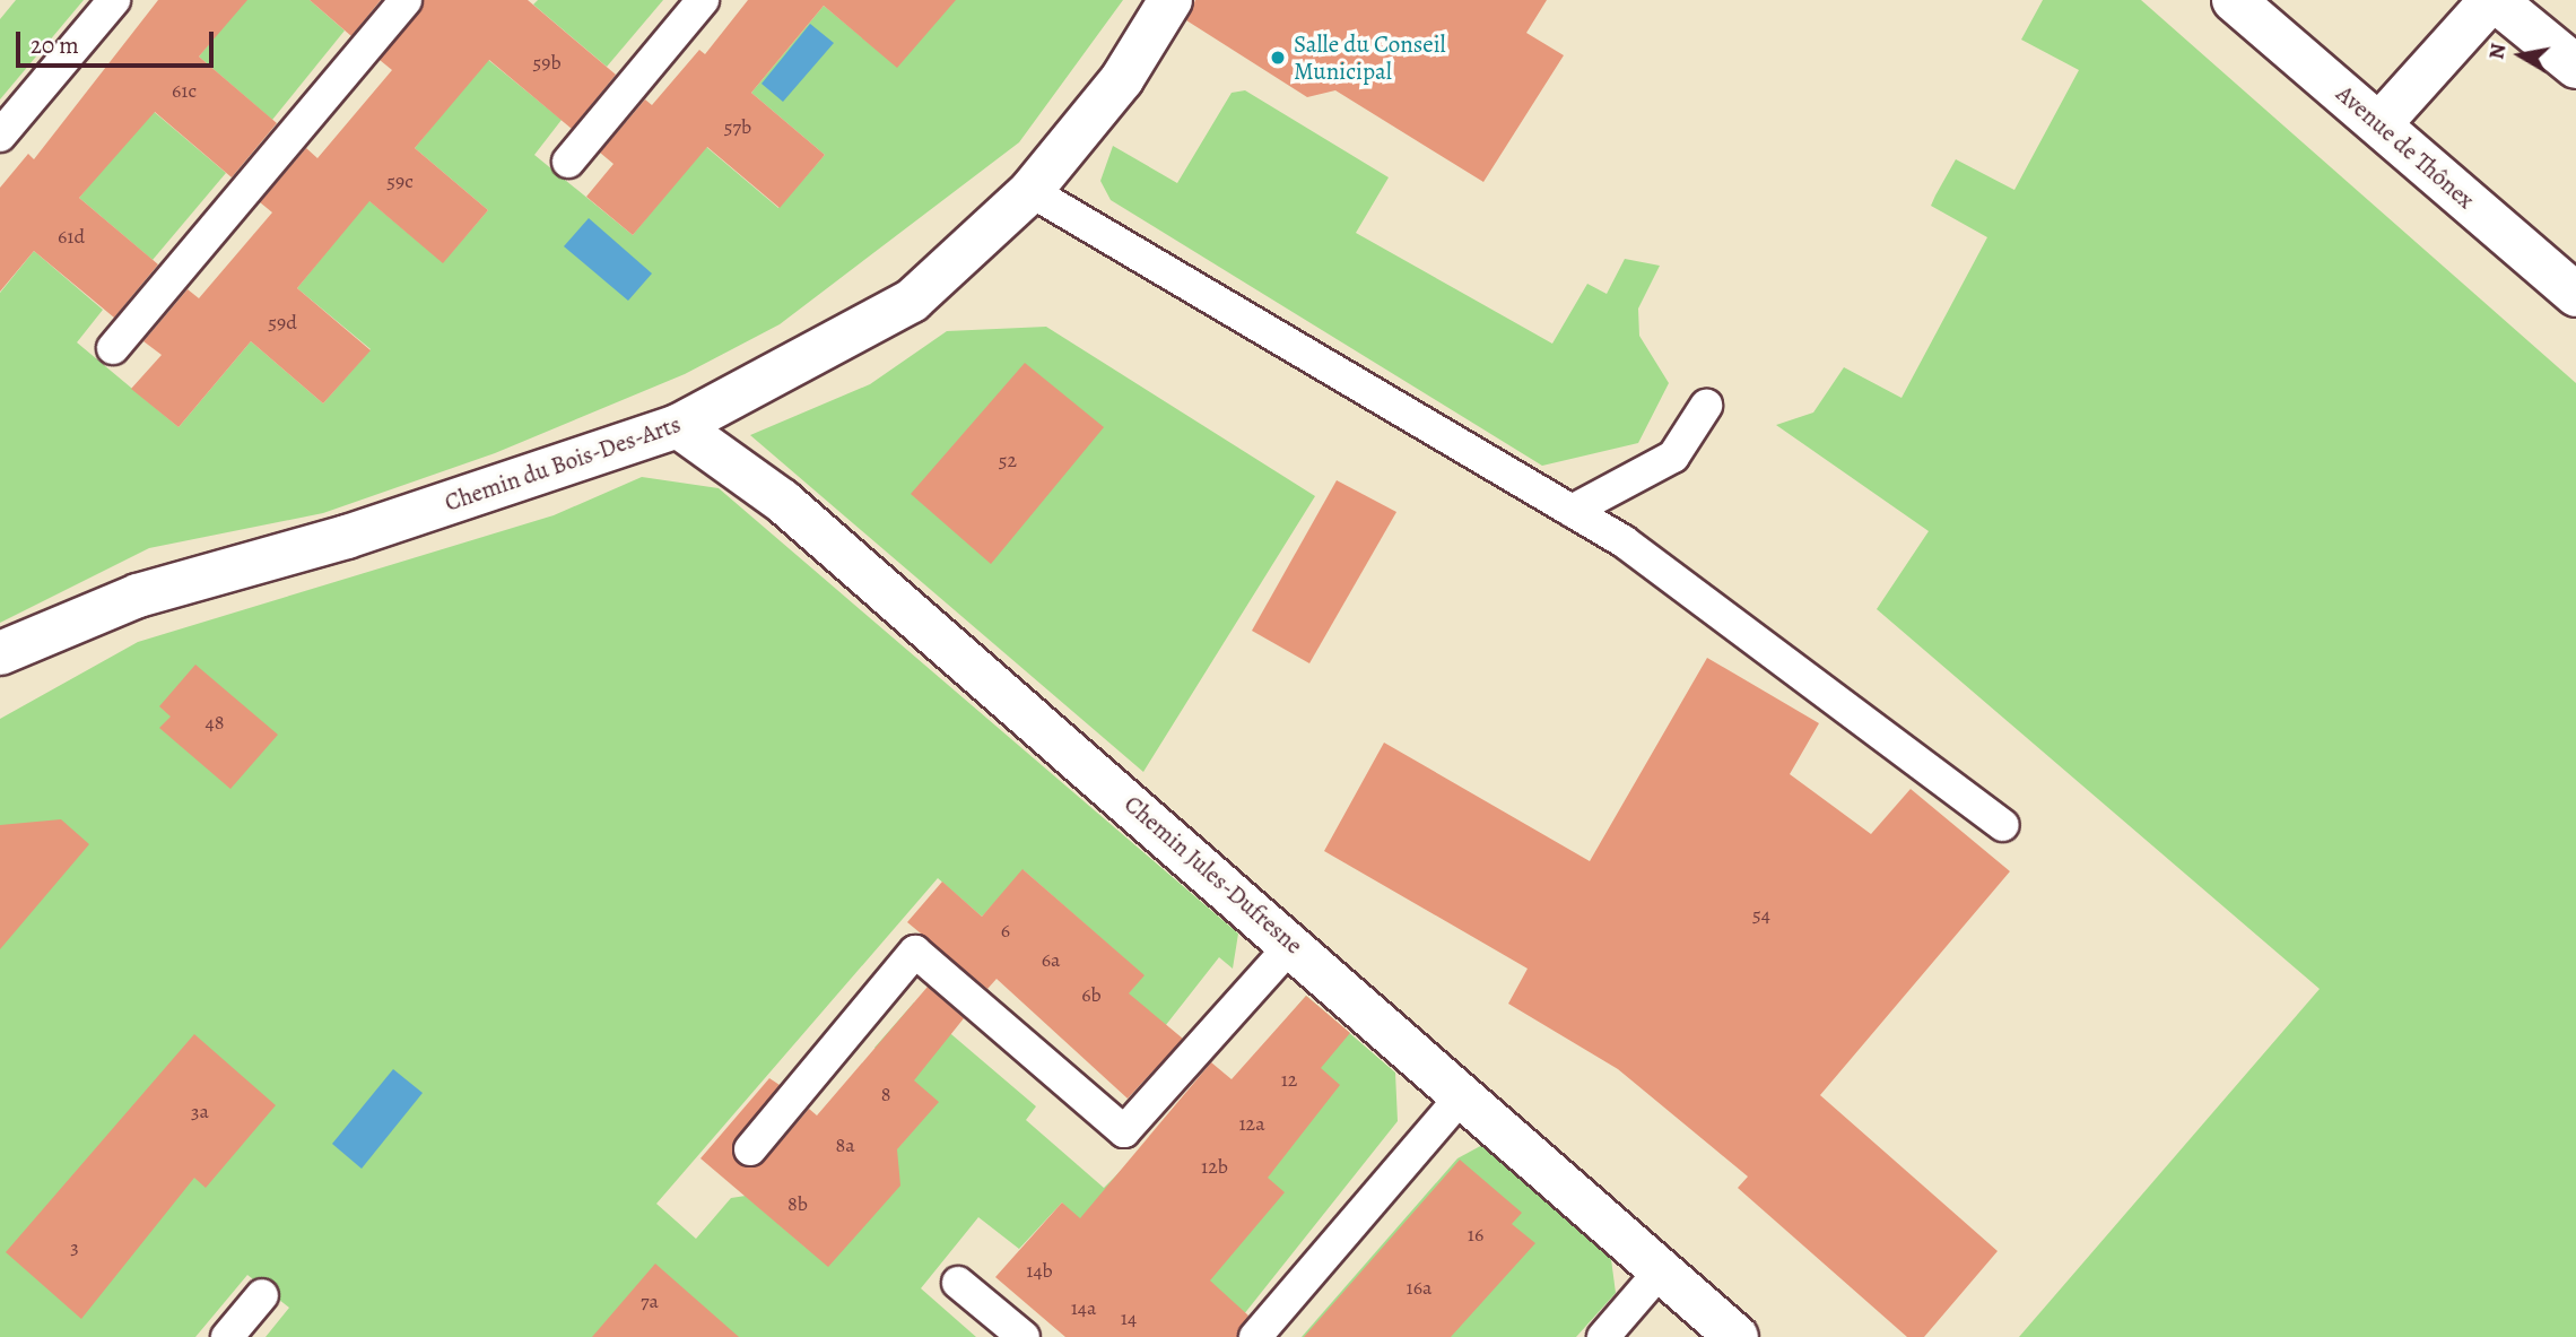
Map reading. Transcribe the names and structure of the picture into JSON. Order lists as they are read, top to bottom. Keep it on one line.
{"streets":{"street":["Avenue de Thônex","Chemin du Bois-Des-Arts","Chemin Jules-Dufresne"]},"crossings":[["Chemin du Bois-Des-Arts","Chemin Jules-Dufresne"]],"places":["Salle du Conseil Municipal"],"house_numbers":["59b","61c","57b","59c","61d","59d","52","48","54","6","6a","6b","12","8","3a","12a","8a","12b","8b","16","3","14b","16a","7a","14a","14"],"scale_bar":"20 m","north":"left"}
